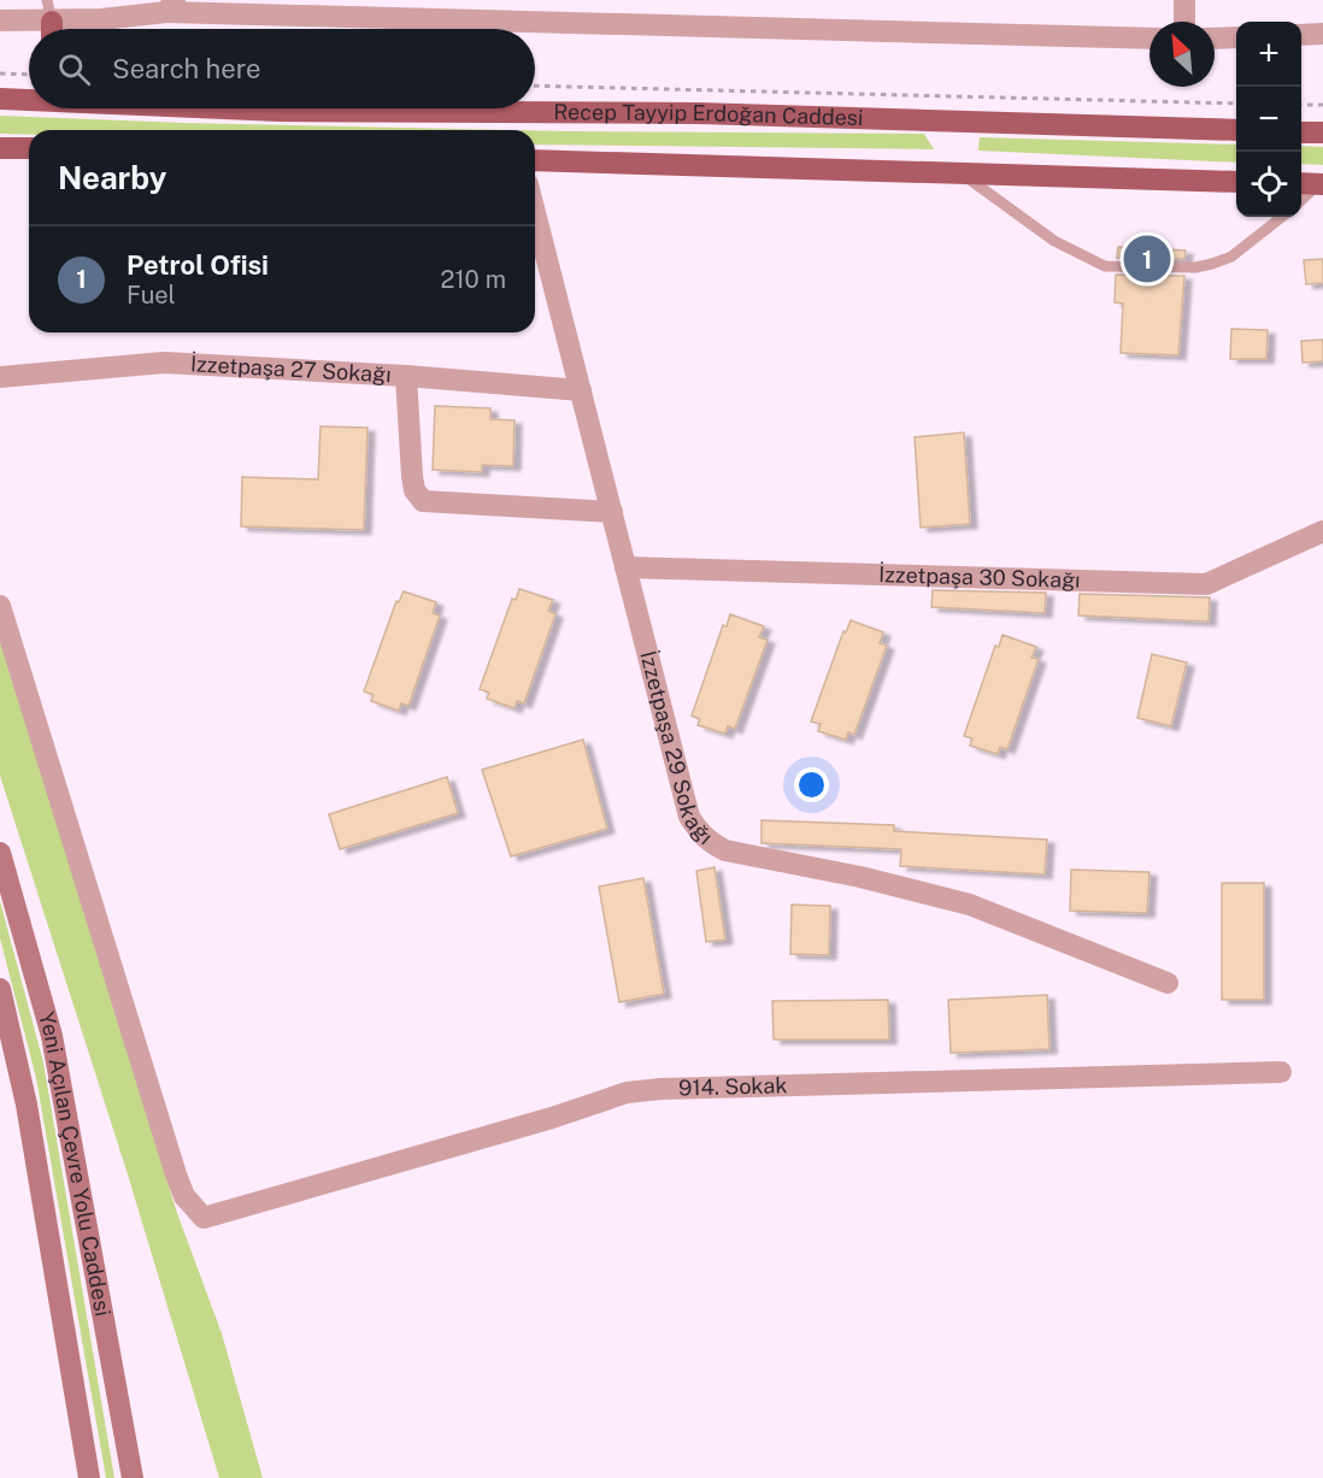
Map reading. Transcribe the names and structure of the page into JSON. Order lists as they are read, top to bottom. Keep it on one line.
{"streets":{"main road":["Recep Tayyip Erdoğan Caddesi","Yeni Açılan Çevre Yolu Caddesi"],"street":["İzzetpaşa 27 Sokağı","İzzetpaşa 30 Sokağı","İzzetpaşa 29 Sokağı","914. Sokak"]},"crossings":[["İzzetpaşa 27 Sokağı","İzzetpaşa 29 Sokağı"],["İzzetpaşa 30 Sokağı","İzzetpaşa 29 Sokağı"]],"north":"top left","page":{"map_buttons":["+","−"],"search":"Search here","heading":"Nearby","list":[{"mark":"1","name":"Petrol Ofisi","note":"Fuel","value":"210 m"}],"pins":"1"}}
